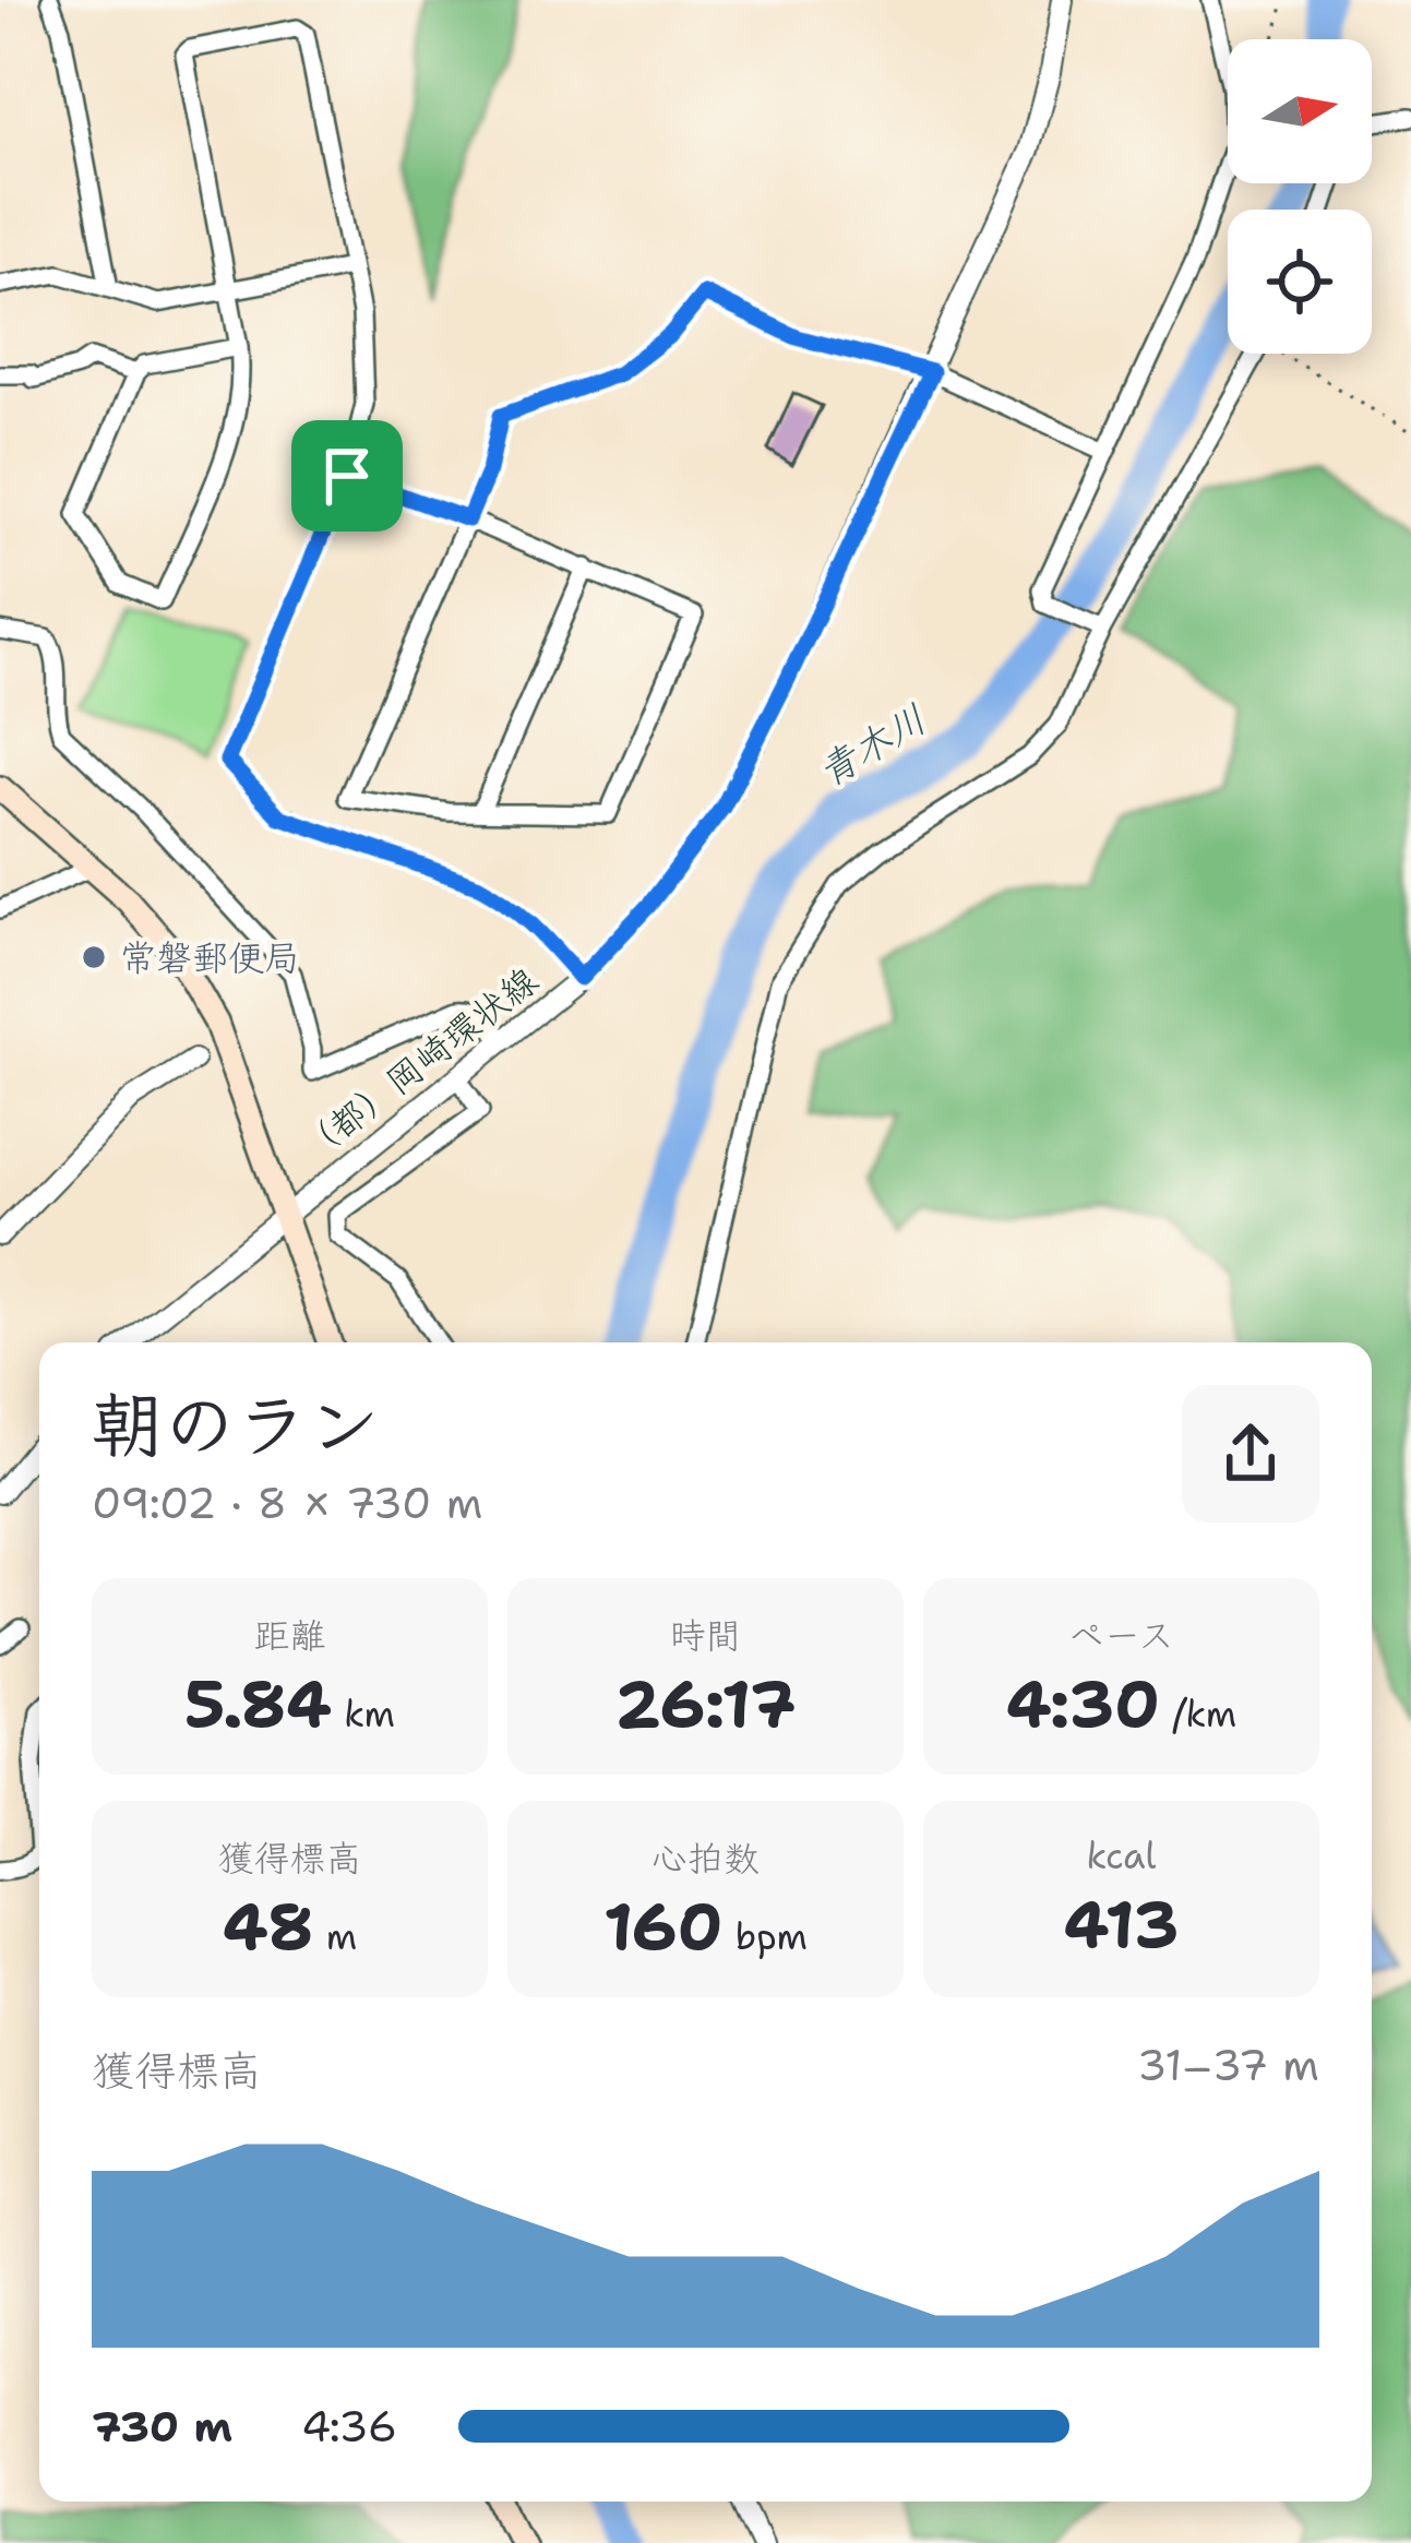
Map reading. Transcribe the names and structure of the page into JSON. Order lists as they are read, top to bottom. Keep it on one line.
{"streets":{"street":["（都）岡崎環状線"]},"water":["青木川"],"places":["常磐郵便局"],"north":"right","page":{"heading":["朝のラン","09:02 · 8 × 730 m"],"stats":[["距離","5.84 km"],["時間","26:17"],["ペース","4:30 /km"],["獲得標高","48 m"],["心拍数","160 bpm"],["kcal","413"]],"chart":["獲得標高","31–37 m"],"list":[{"name":"730 m","note":"4:36"}]}}
